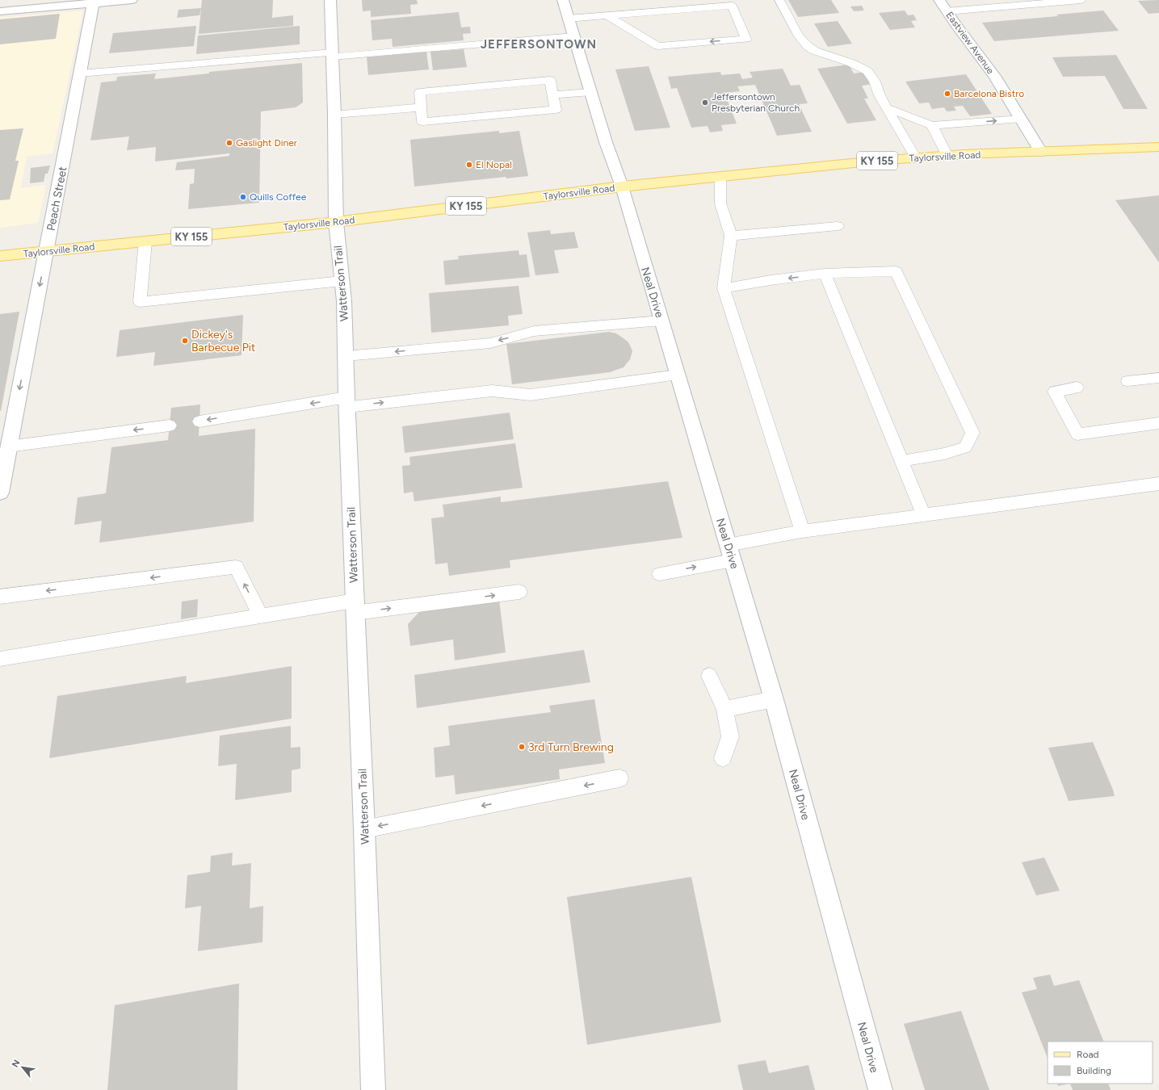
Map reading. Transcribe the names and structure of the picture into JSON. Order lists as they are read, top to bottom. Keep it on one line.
{"streets":{"main road":["Taylorsville Road","KY 155"],"street":["Eastview Avenue","Peach Street","Watterson Trail","Neal Drive"]},"crossings":[["Eastview Avenue","Taylorsville Road"],["Taylorsville Road","Peach Street"],["Taylorsville Road","Watterson Trail"],["Taylorsville Road","Neal Drive"]],"one_way":["Peach Street"],"districts":["JEFFERSONTOWN"],"places":["Barcelona Bistro","Jeffersontown Presbyterian Church","Gaslight Diner","El Nopal","Quills Coffee","Dickey's Barbecue Pit","3rd Turn Brewing"],"legend":["Road","Building"],"north":"top left"}
